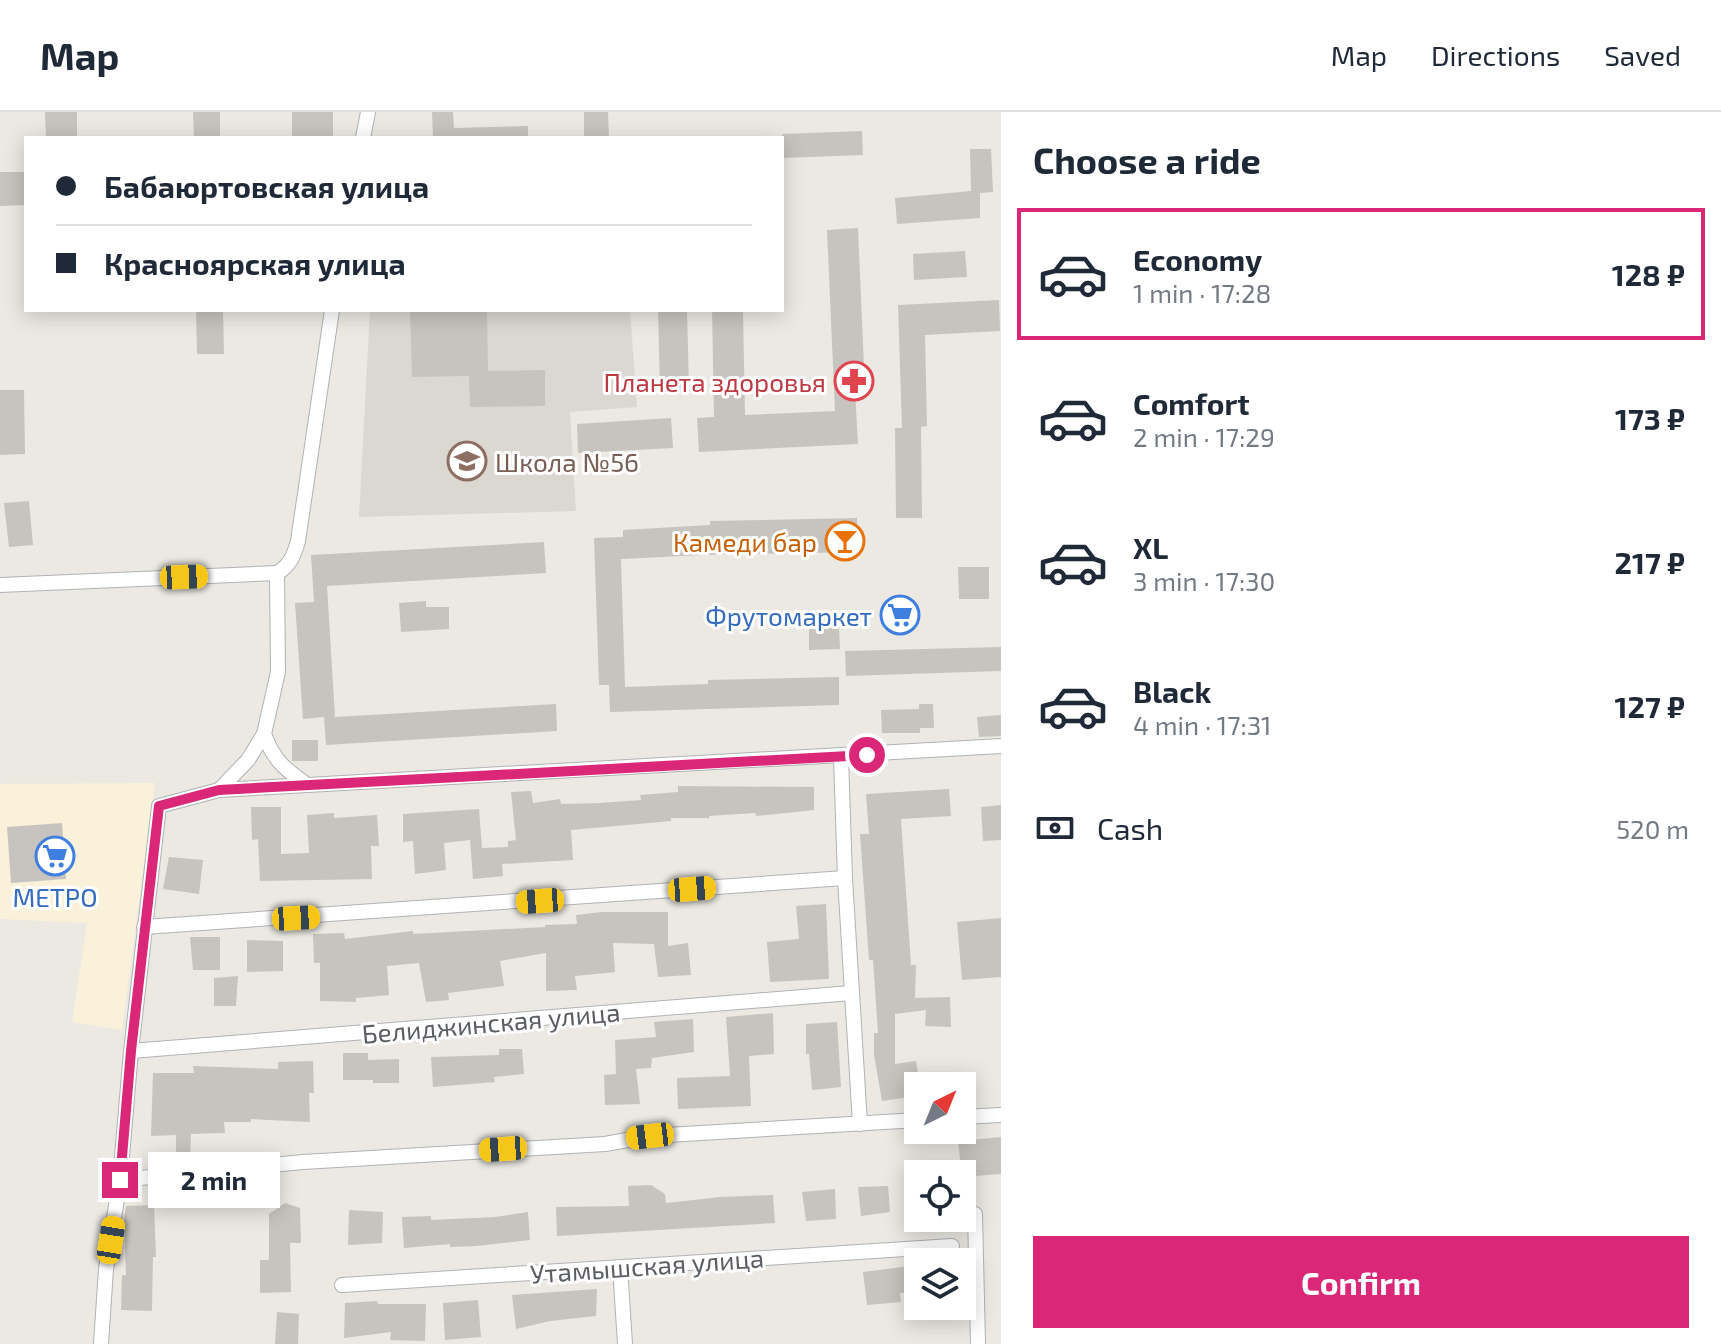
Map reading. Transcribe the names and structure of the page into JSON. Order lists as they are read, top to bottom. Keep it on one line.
{"streets":{"street":["Белиджинская улица","Утамышская улица"]},"places":{"pharmacy":["Планета здоровья"],"school or university":["Школа №56"],"bar":["Камеди бар"],"supermarket":["Фрутомаркет","МЕТРО"]},"north":"top right","page":{"header":"Map","nav":["Map","Directions","Saved"],"heading":"Choose a ride","banner":["Бабаюртовская улица","Красноярская улица"],"list":[{"name":"Economy","note":"1 min · 17:28","value":"128 ₽"},{"name":"Comfort","note":"2 min · 17:29","value":"173 ₽"},{"name":"XL","note":"3 min · 17:30","value":"217 ₽"},{"name":"Black","note":"4 min · 17:31","value":"127 ₽"}],"pay":["Cash","520 m"],"bubble":"2 min","buttons":"Confirm"}}
